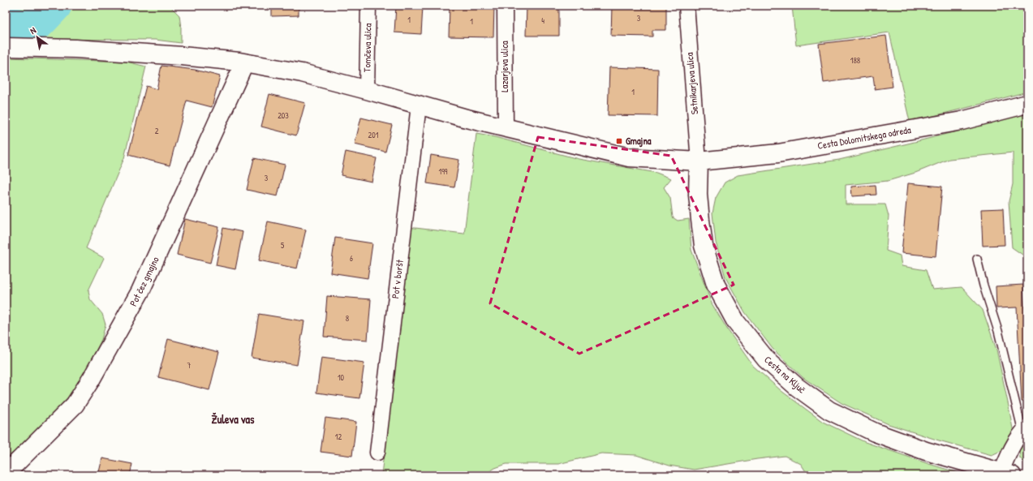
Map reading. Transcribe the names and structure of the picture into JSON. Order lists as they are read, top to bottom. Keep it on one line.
{"streets":{"street":["Tomčeva ulica","Lazarjeva ulica","Setnikarjeva ulica","Cesta Dolomitskega odreda","Pot v boršt","Pot čez gmajno","Cesta na Ključ"]},"crossings":[["Tomčeva ulica","Cesta Dolomitskega odreda"],["Lazarjeva ulica","Cesta Dolomitskega odreda"],["Setnikarjeva ulica","Cesta Dolomitskega odreda"],["Setnikarjeva ulica","Cesta na Ključ"],["Cesta Dolomitskega odreda","Pot v boršt"],["Cesta Dolomitskega odreda","Pot čez gmajno"],["Cesta Dolomitskega odreda","Cesta na Ključ"]],"districts":["Žuleva vas"],"places":{"transit":["Gmajna"]},"house_numbers":["3","1","4","1","188","1","203","2","201","199","3","5","6","8","7","10","12"],"north":"top left"}
